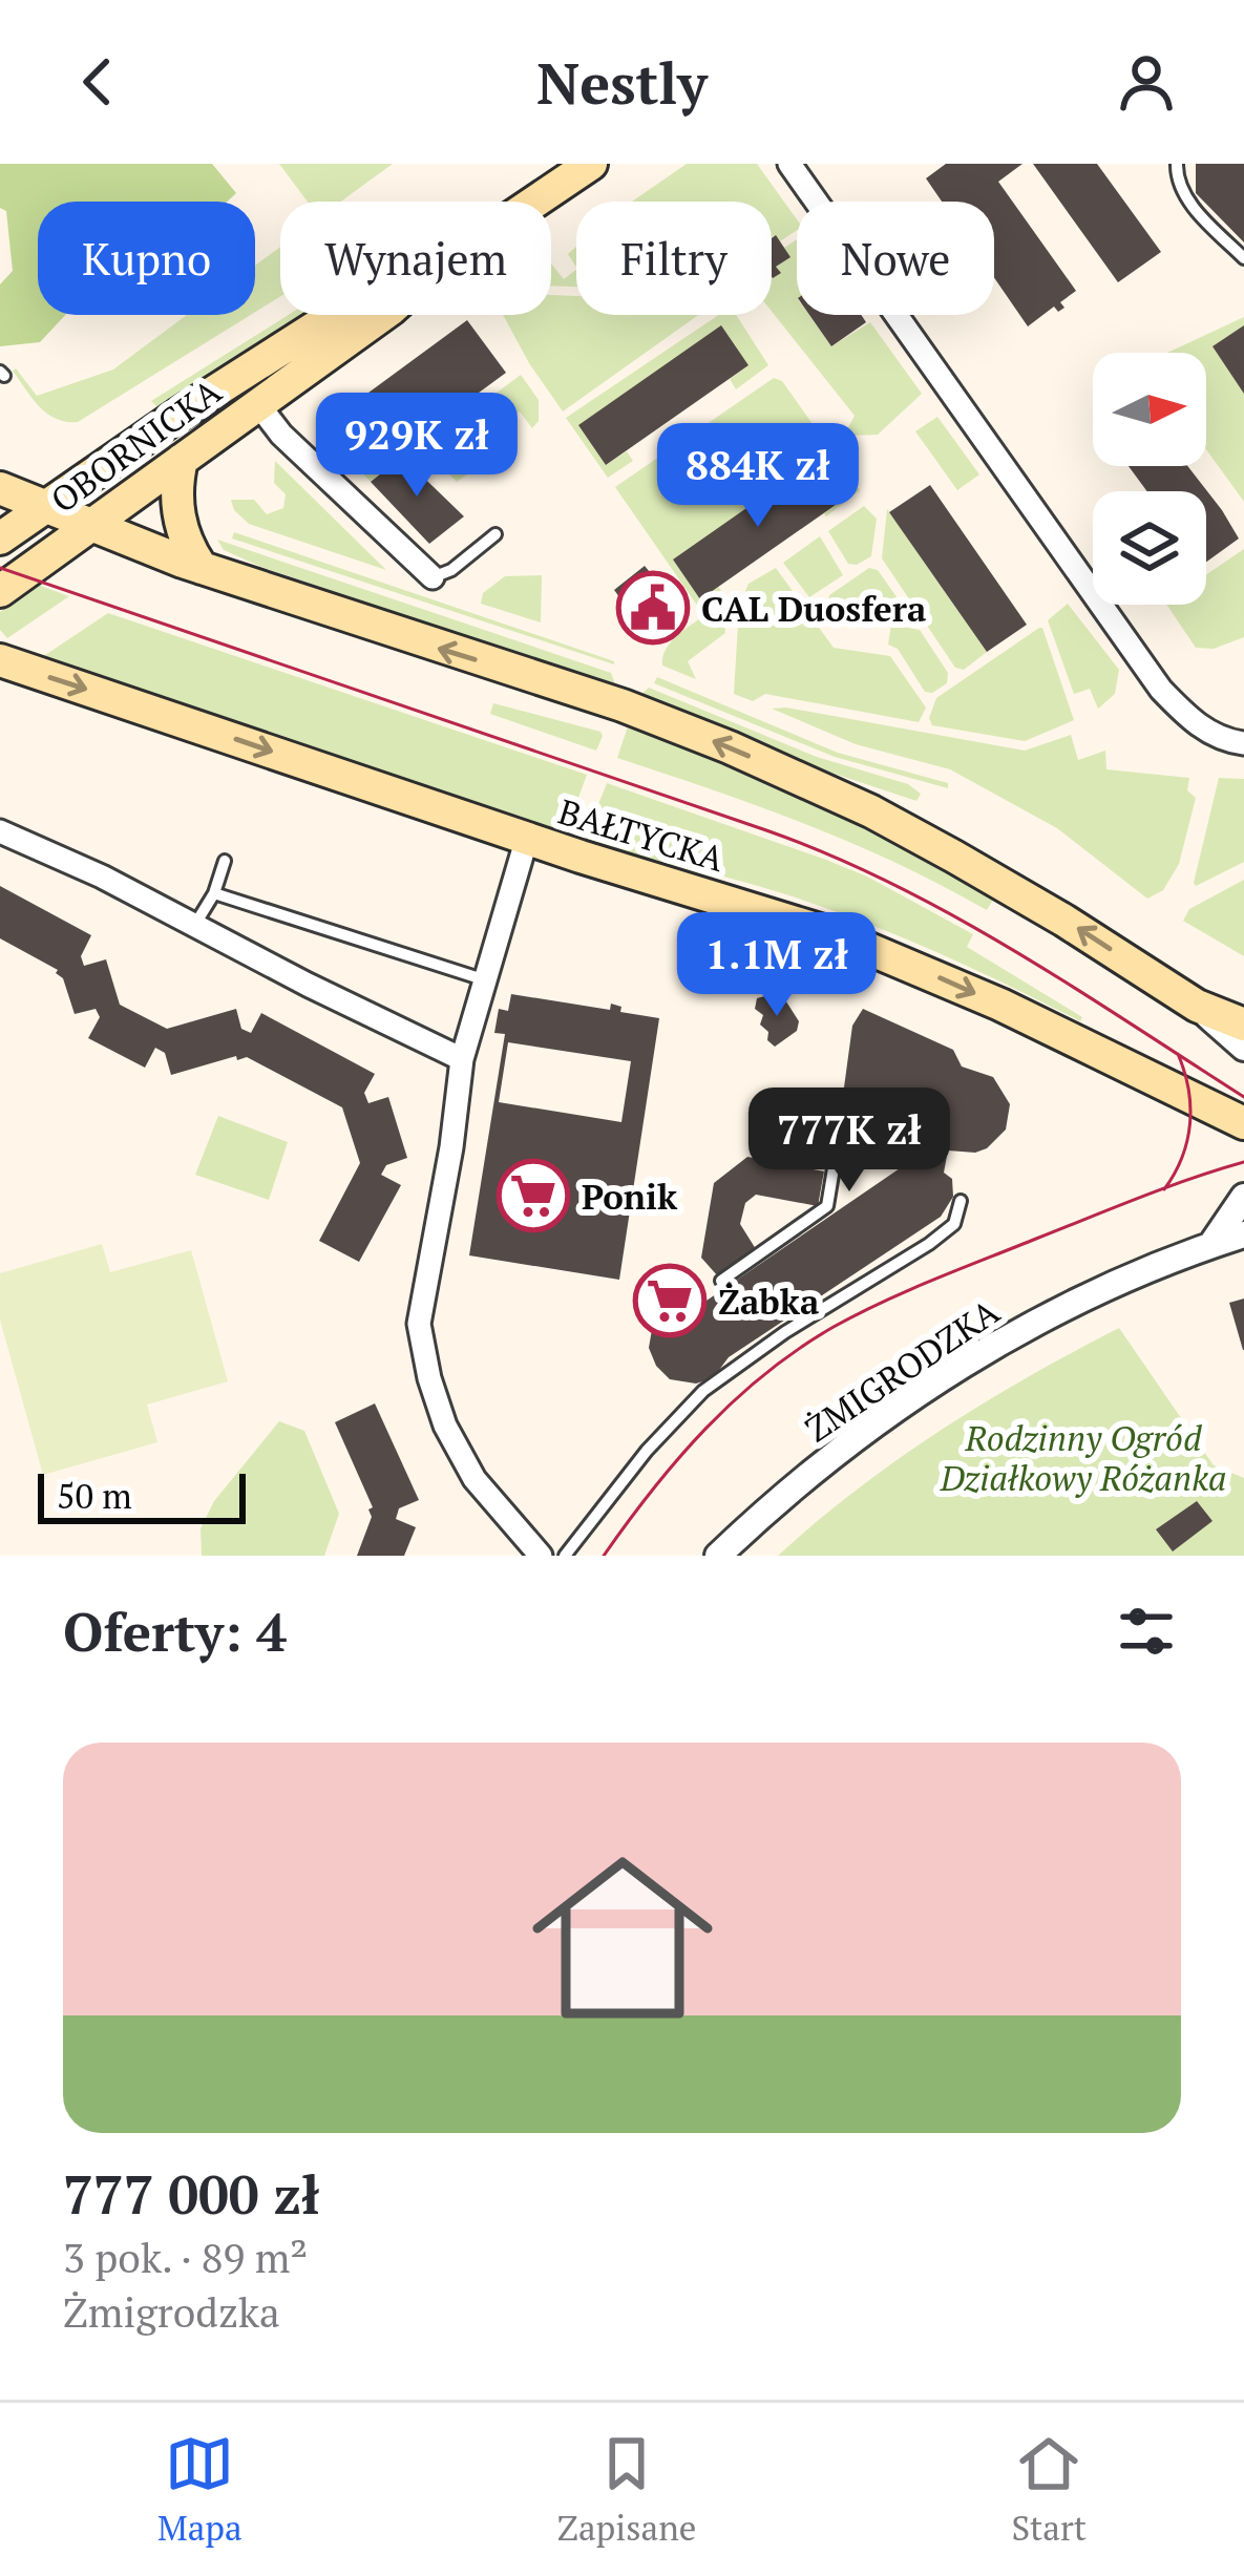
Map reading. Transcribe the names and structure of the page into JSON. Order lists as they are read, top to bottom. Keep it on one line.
{"streets":{"main road":["OBORNICKA","BAŁTYCKA"],"street":["ŻMIGRODZKA"]},"parks":["Rodzinny Ogród Działkowy Różanka"],"places":{"public building":["CAL Duosfera"],"supermarket":["Ponik","Żabka"]},"scale_bar":"50 m","north":"right","page":{"header":"Nestly","chip":["Kupno","Wynajem","Filtry","Nowe"],"price":["929K zł","884K zł","1.1M zł","777K zł"],"scale":"50 m","heading":"Oferty: 4","list":[{"name":"777 000 zł","note":"3 pok. · 89 m² · Żmigrodzka"}],"tabs":["Mapa","Zapisane","Start"]}}
